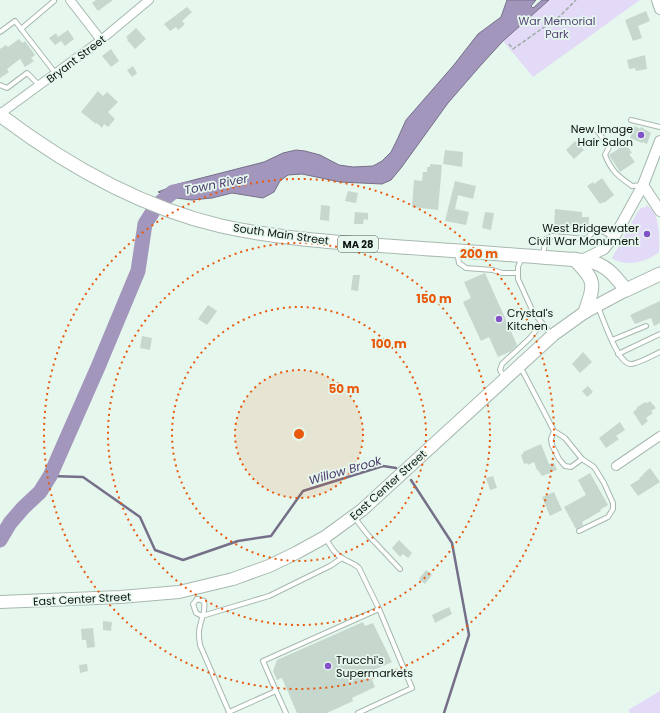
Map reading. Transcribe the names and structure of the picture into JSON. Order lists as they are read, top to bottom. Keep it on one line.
{"streets":{"main road":["South Main Street","MA 28","East Center Street"],"street":["Bryant Street"]},"crossings":[["Bryant Street","South Main Street"],["South Main Street","East Center Street"]],"water":["Town River","Willow Brook"],"parks":["War Memorial Park"],"places":["New Image Hair Salon","West Bridgewater Civil War Monument","Crystal's Kitchen","Trucchi's Supermarkets"],"rings":["200 m","150 m","100 m","50 m"]}
